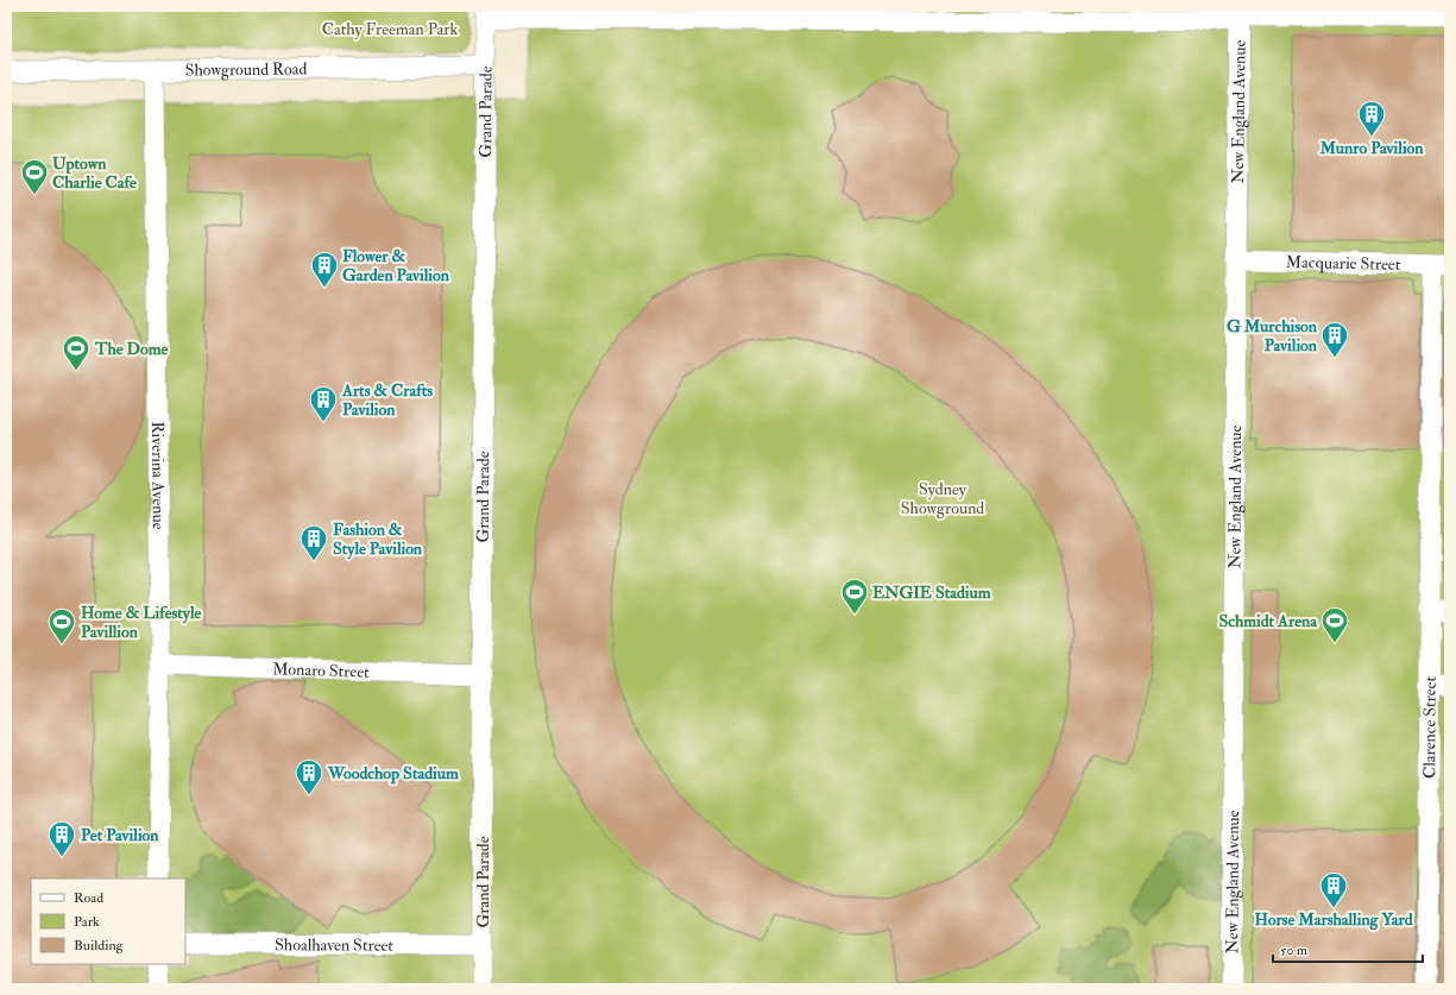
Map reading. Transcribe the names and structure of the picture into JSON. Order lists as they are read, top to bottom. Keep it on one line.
{"streets":{"street":["Showground Road","Grand Parade","New England Avenue","Macquarie Street","Riverina Avenue","Monaro Street","Clarence Street","Shoalhaven Street"]},"crossings":[["Showground Road","Grand Parade"],["Showground Road","Riverina Avenue"],["Grand Parade","Monaro Street"],["Grand Parade","Shoalhaven Street"],["New England Avenue","Macquarie Street"],["Macquarie Street","Clarence Street"],["Riverina Avenue","Monaro Street"]],"parks":["Cathy Freeman Park","Sydney Showground"],"places":{"building":["Munro Pavilion","Flower & Garden Pavilion","G Murchison Pavilion","Arts & Crafts Pavilion","Fashion & Style Pavilion","Woodchop Stadium","Pet Pavilion","Horse Marshalling Yard"],"sports":["Uptown Charlie Cafe","The Dome","ENGIE Stadium","Schmidt Arena","Home & Lifestyle Pavillion"]},"legend":["Road","Park","Building"],"scale_bar":"50 m"}
